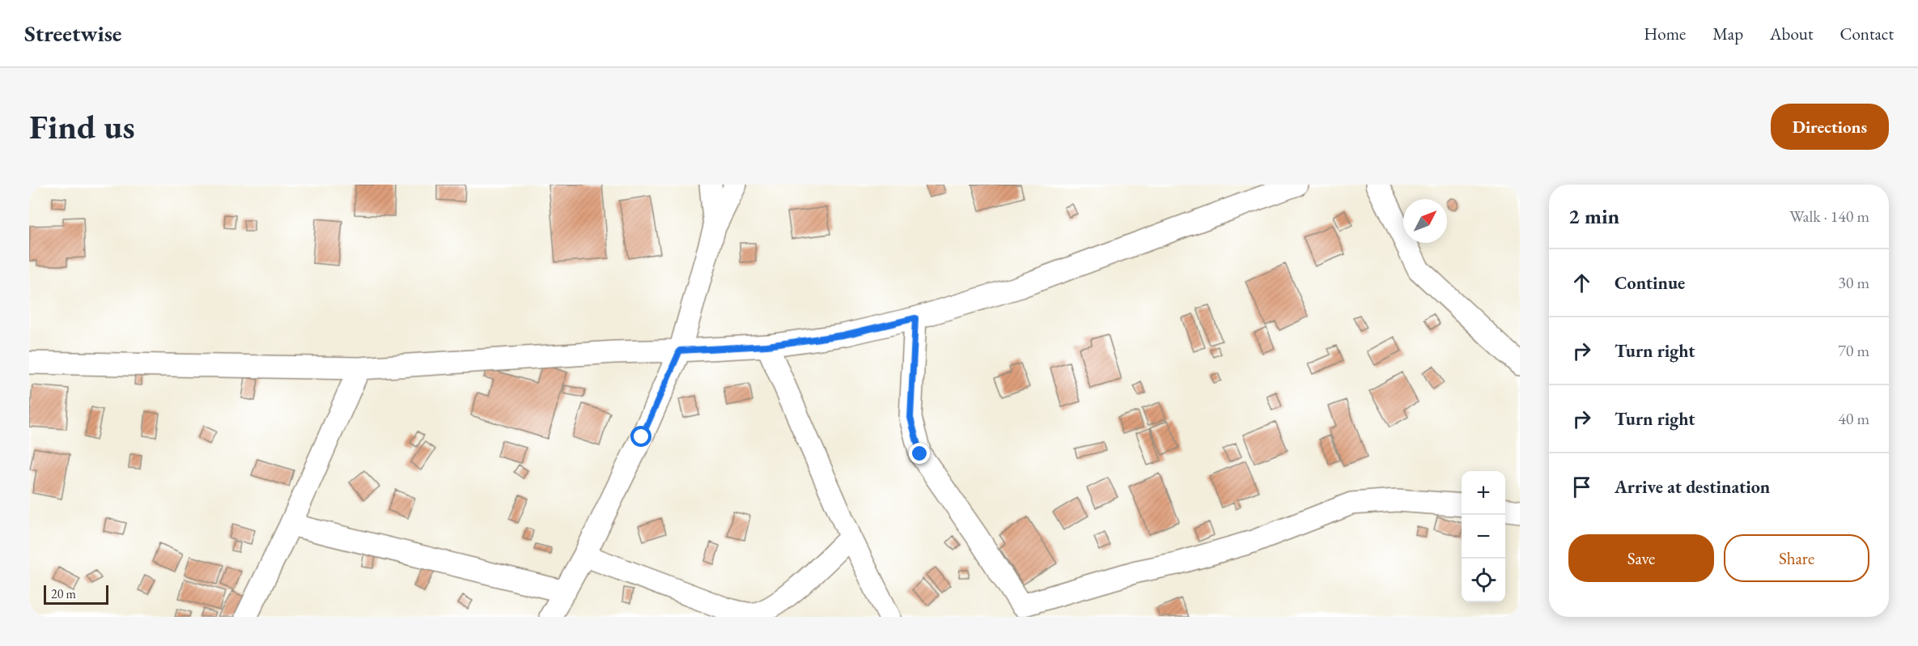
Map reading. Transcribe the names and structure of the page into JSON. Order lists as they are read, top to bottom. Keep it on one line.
{"scale_bar":"20 m","north":"top right","page":{"header":"Streetwise","nav":["Home","Map","About","Contact"],"buttons":["Directions",["Save","Share"]],"title":"Find us","heading":["2 min","Walk · 140 m"],"list":[["Continue","30 m"],["Turn right","70 m"],["Turn right","40 m"],"Arrive at destination"],"map_buttons":["+","−"],"scale":"20 m"}}
